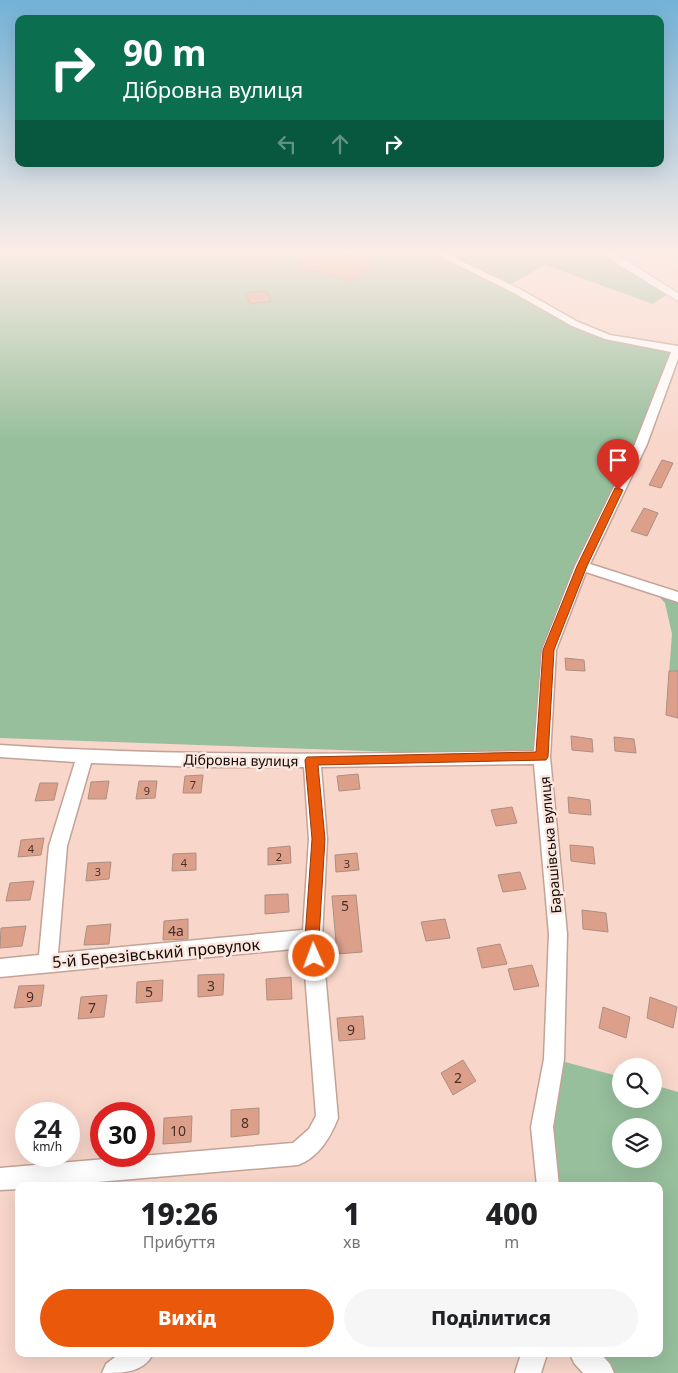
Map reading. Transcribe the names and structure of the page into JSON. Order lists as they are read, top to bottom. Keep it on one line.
{"streets":{"street":["Дібровна вулиця","Барашівська вулиця","5-й Березівський провулок"]},"crossings":[["Дібровна вулиця","Барашівська вулиця"]],"house_numbers":["7","9","4","2","4","3","3","5","4а","3","5","9","7","9","2","8","10"],"page":{"turn":["90 m","Дібровна вулиця"],"speed":"24 km/h","limit":"30","eta":["19:26","Прибуття","1","хв","400","m"],"buttons":["Вихід","Поділитися"]}}
